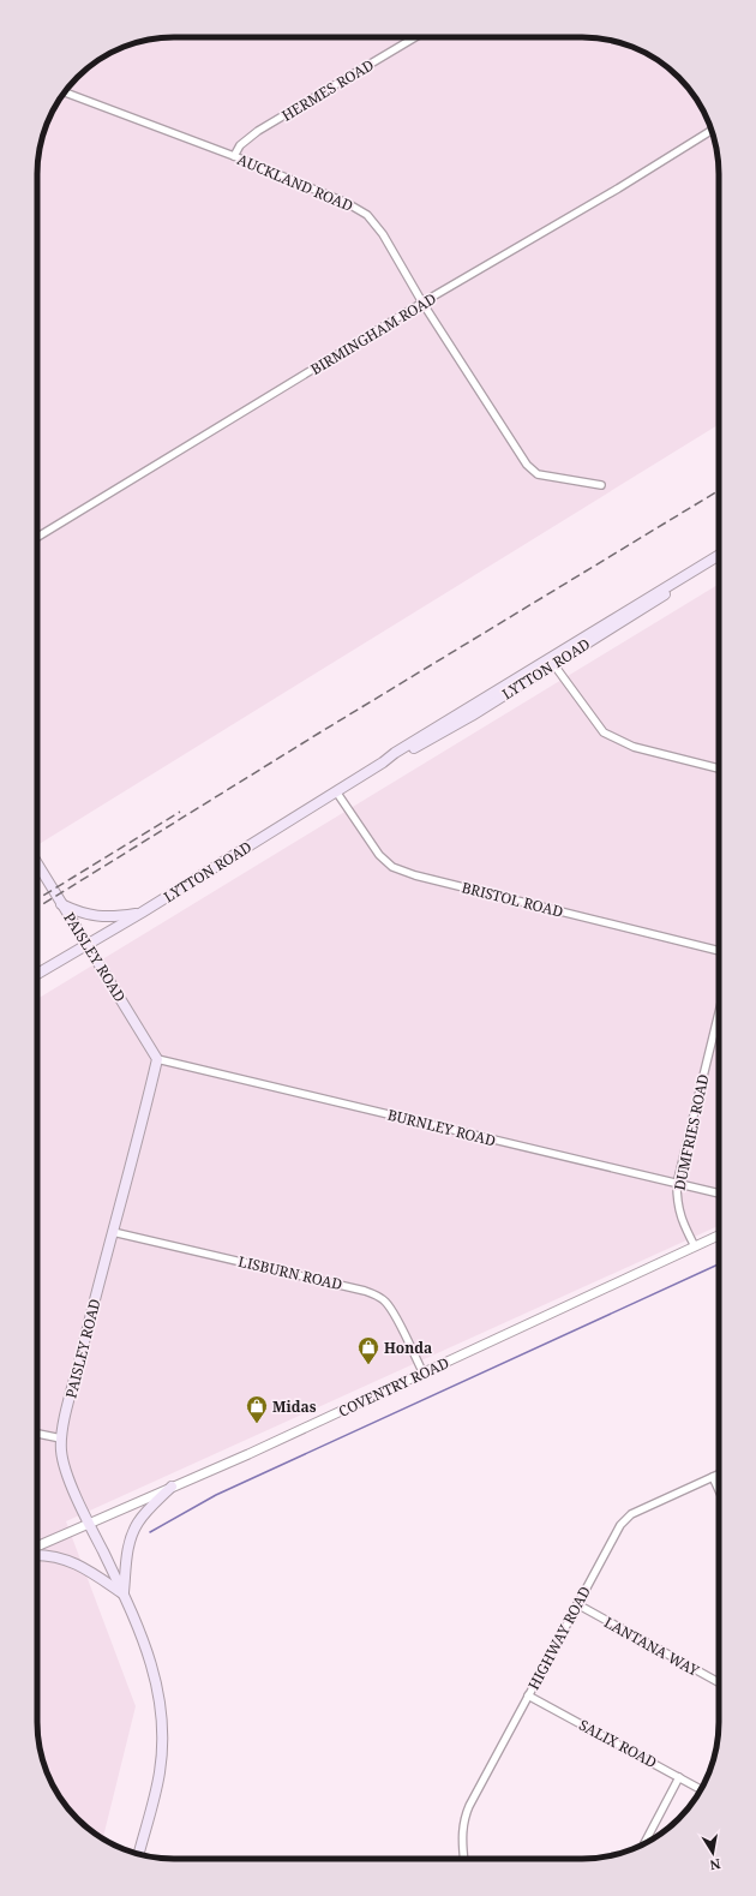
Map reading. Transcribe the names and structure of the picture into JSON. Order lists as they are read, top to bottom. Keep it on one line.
{"streets":{"main road":["LYTTON ROAD","PAISLEY ROAD"],"street":["HERMES ROAD","AUCKLAND ROAD","BIRMINGHAM ROAD","BRISTOL ROAD","BURNLEY ROAD","DUMFRIES ROAD","LISBURN ROAD","COVENTRY ROAD","HIGHWAY ROAD","LANTANA WAY","SALIX ROAD"]},"crossings":[["HERMES ROAD","AUCKLAND ROAD"],["AUCKLAND ROAD","BIRMINGHAM ROAD"],["LYTTON ROAD","BRISTOL ROAD"],["LYTTON ROAD","PAISLEY ROAD"],["PAISLEY ROAD","BURNLEY ROAD"],["PAISLEY ROAD","LISBURN ROAD"],["PAISLEY ROAD","COVENTRY ROAD"],["BURNLEY ROAD","DUMFRIES ROAD"],["DUMFRIES ROAD","COVENTRY ROAD"],["LISBURN ROAD","COVENTRY ROAD"],["HIGHWAY ROAD","LANTANA WAY"],["HIGHWAY ROAD","SALIX ROAD"]],"places":{"shop":["Honda","Midas"]},"north":"bottom"}
